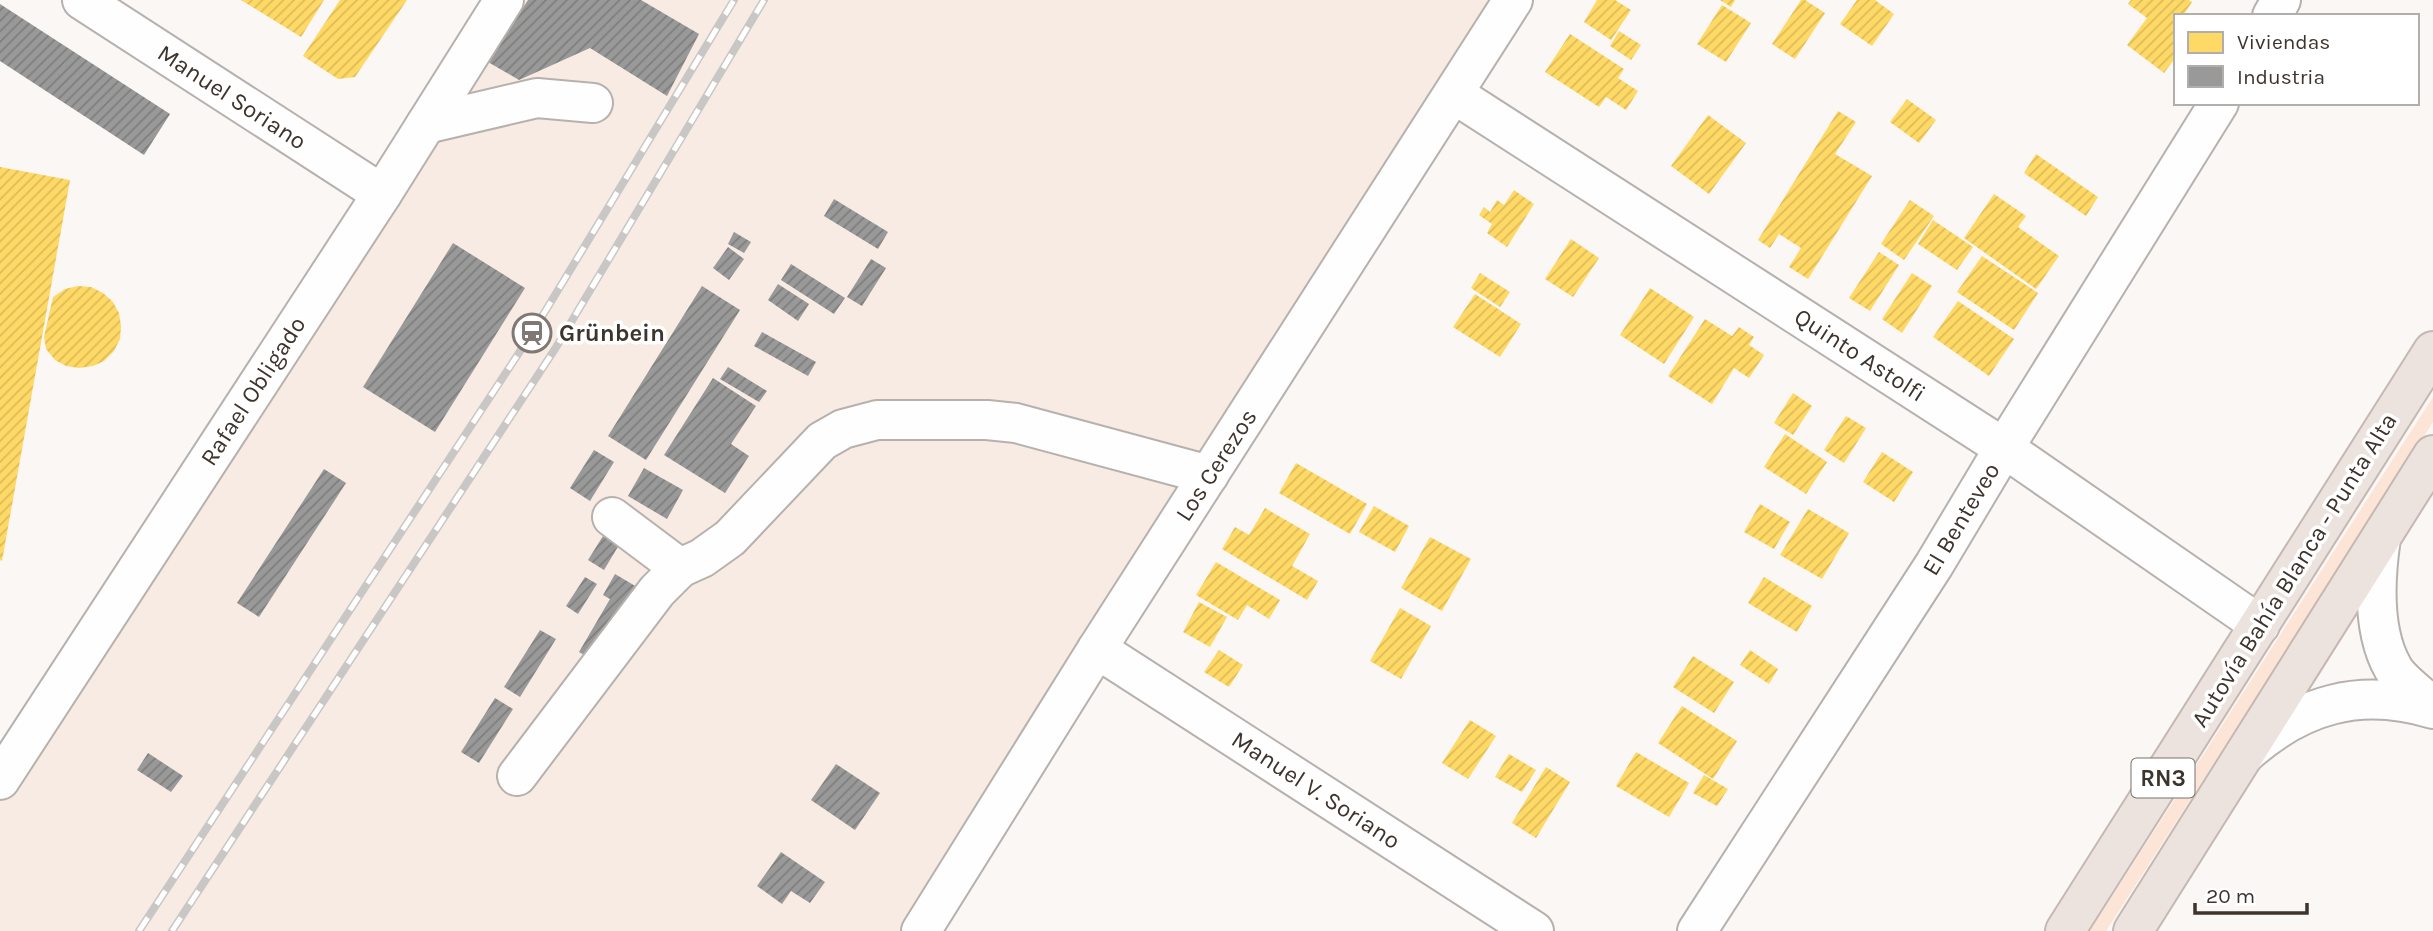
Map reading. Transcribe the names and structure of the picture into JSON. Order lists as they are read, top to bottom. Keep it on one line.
{"streets":{"highway":["Autovía Bahía Blanca - Punta Alta","RN3"],"street":["Manuel Soriano","Quinto Astolfi","Rafael Obligado","Los Cerezos","El Benteveo","Manuel V. Soriano"]},"crossings":[["Manuel Soriano","Rafael Obligado"],["Quinto Astolfi","Los Cerezos"],["Quinto Astolfi","El Benteveo"],["Quinto Astolfi","Autovía Bahía Blanca - Punta Alta"],["Los Cerezos","Manuel V. Soriano"]],"places":{"station":["Grünbein"]},"legend":["Viviendas","Industria"],"scale_bar":"20 m"}
